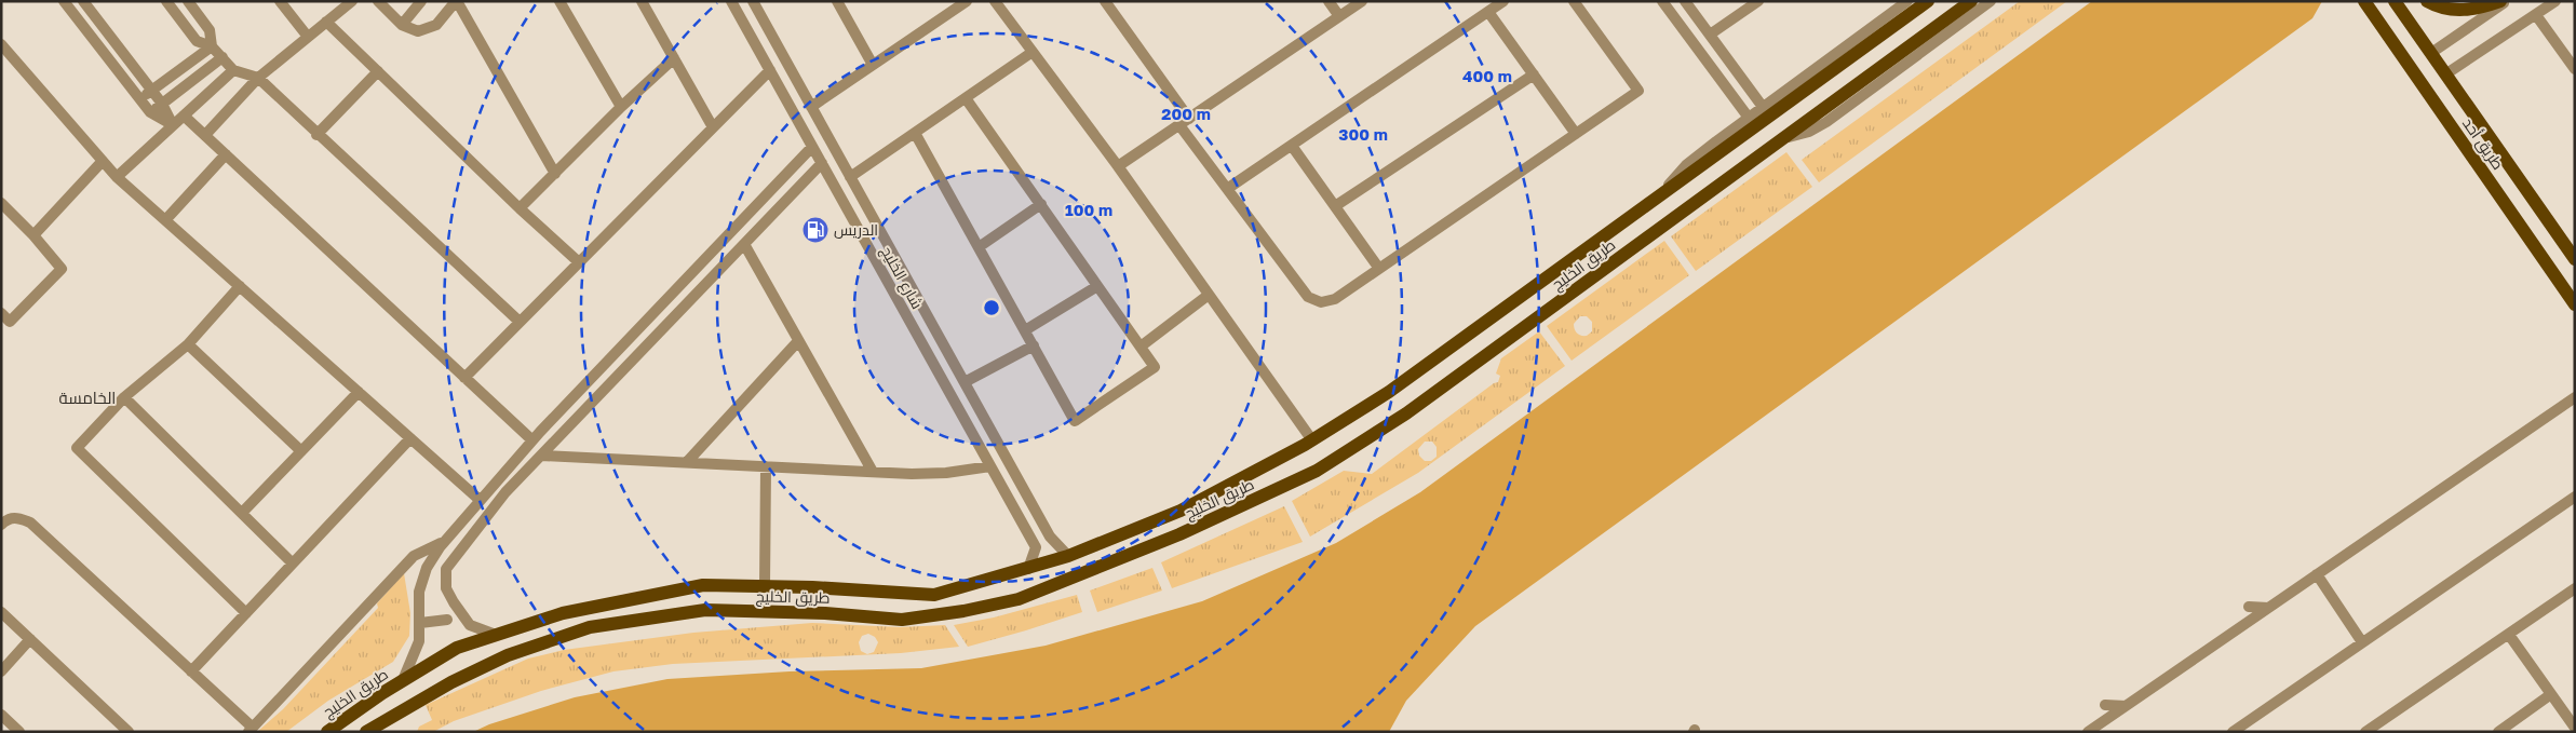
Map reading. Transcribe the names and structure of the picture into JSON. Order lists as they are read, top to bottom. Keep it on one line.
{"streets":{"main road":["طريق أحد","طريق الخليج"],"street":["شارع الخليج"]},"crossings":[["طريق الخليج","شارع الخليج"]],"districts":["الخامسة"],"places":{"fuel station":["الدريس"]},"rings":["400 m","200 m","300 m","100 m"]}
